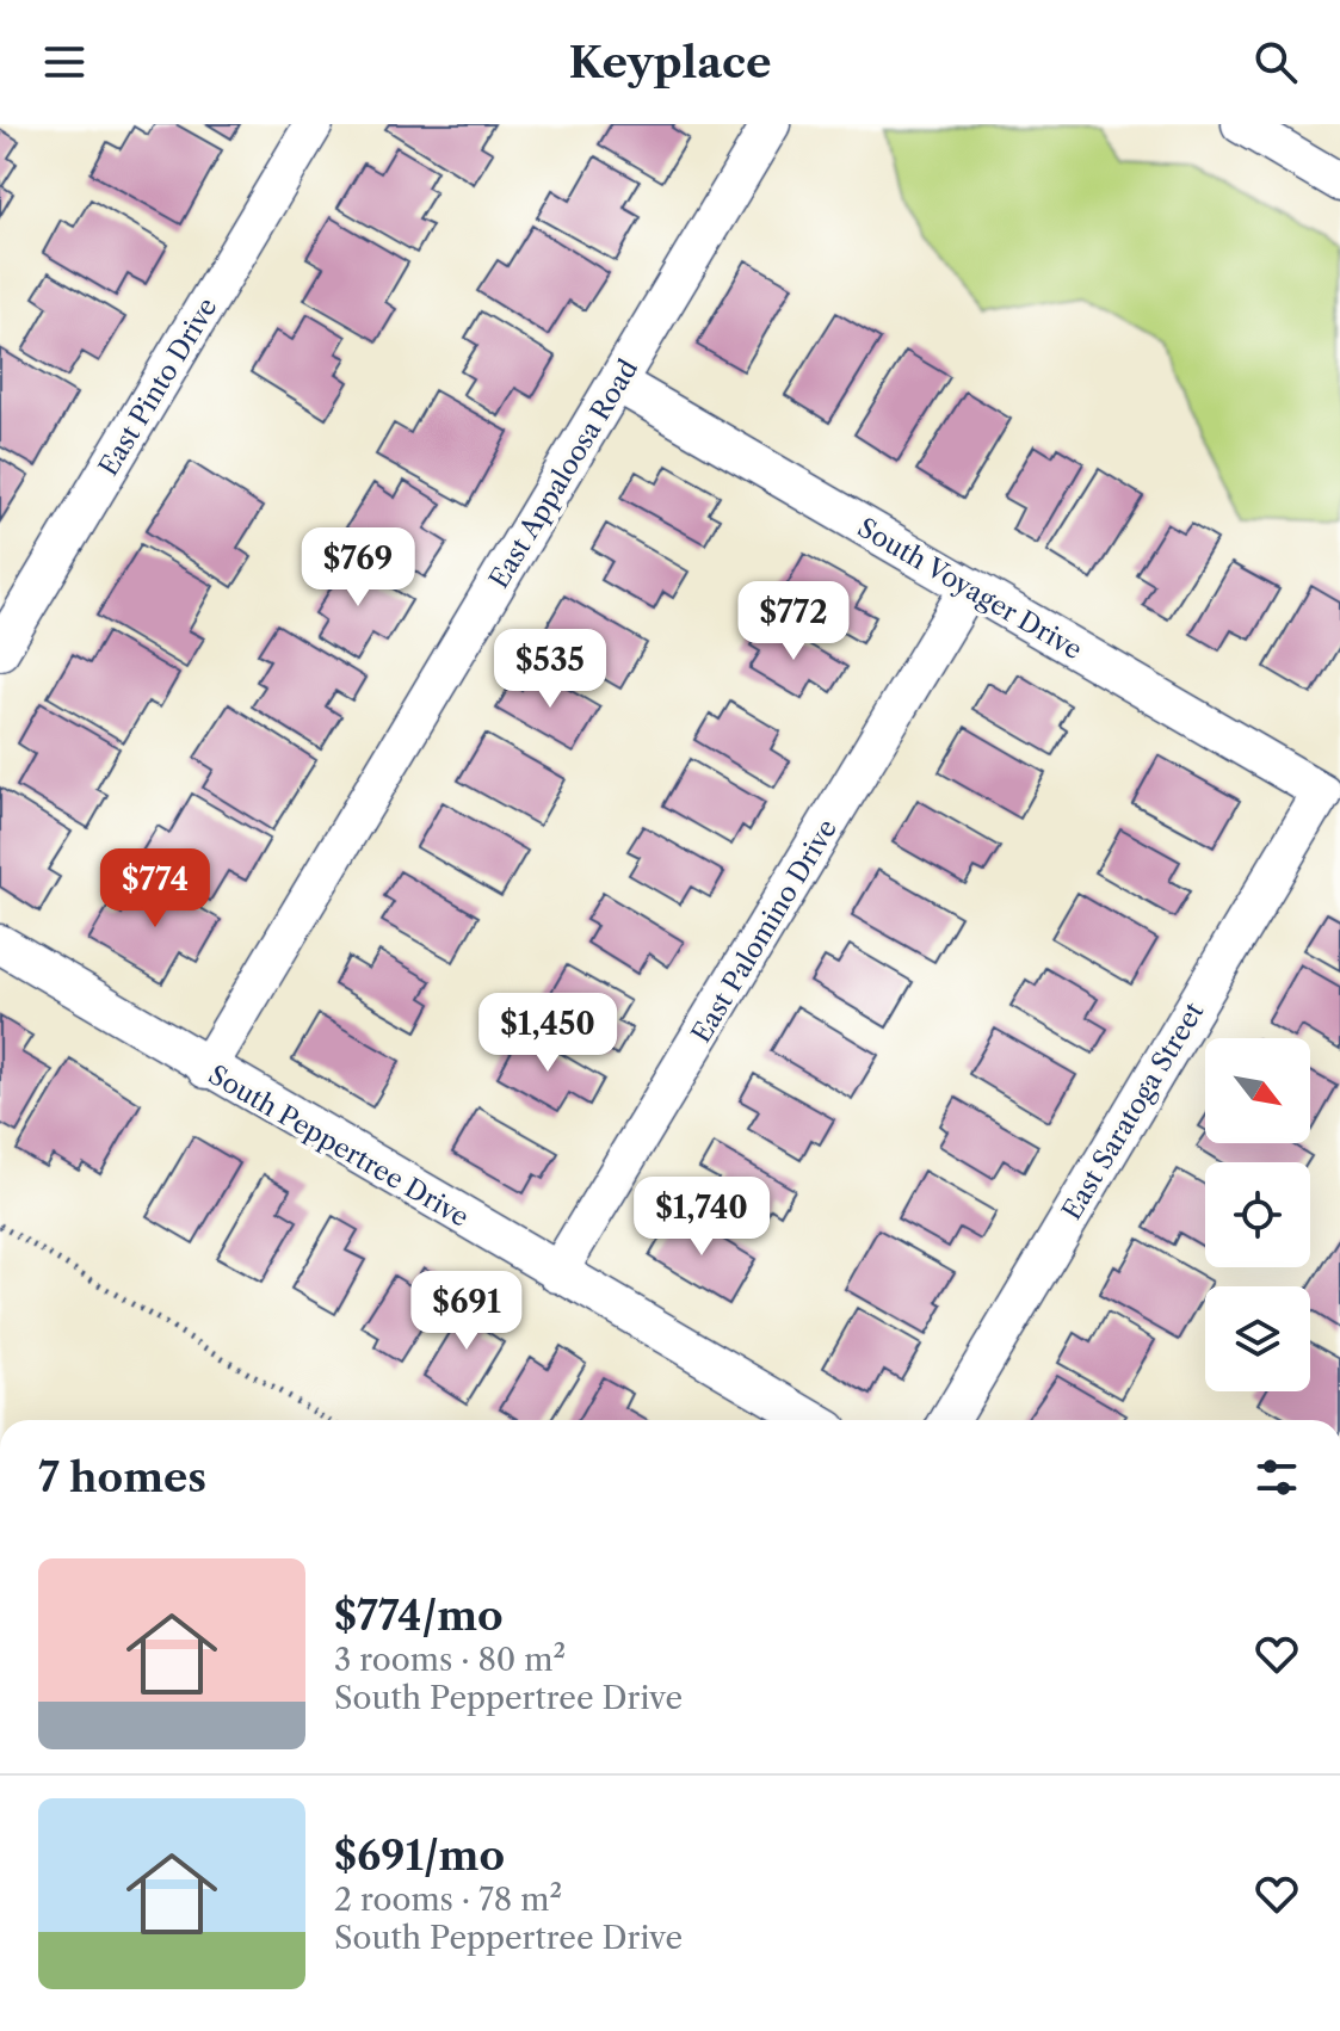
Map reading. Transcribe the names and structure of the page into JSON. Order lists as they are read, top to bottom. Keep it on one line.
{"streets":{"street":["East Pinto Drive","East Appaloosa Road","South Voyager Drive","East Palomino Drive","East Saratoga Street","South Peppertree Drive"]},"crossings":[["East Appaloosa Road","South Voyager Drive"],["East Appaloosa Road","South Peppertree Drive"],["South Voyager Drive","East Palomino Drive"],["South Voyager Drive","East Saratoga Street"],["East Palomino Drive","South Peppertree Drive"]],"north":"bottom right","page":{"header":"Keyplace","price":["$769","$772","$535","$774","$1,450","$1,740","$691"],"heading":"7 homes","list":[{"name":"$774/mo","note":"3 rooms · 80 m² · South Peppertree Drive"},{"name":"$691/mo","note":"2 rooms · 78 m² · South Peppertree Drive"}]}}
